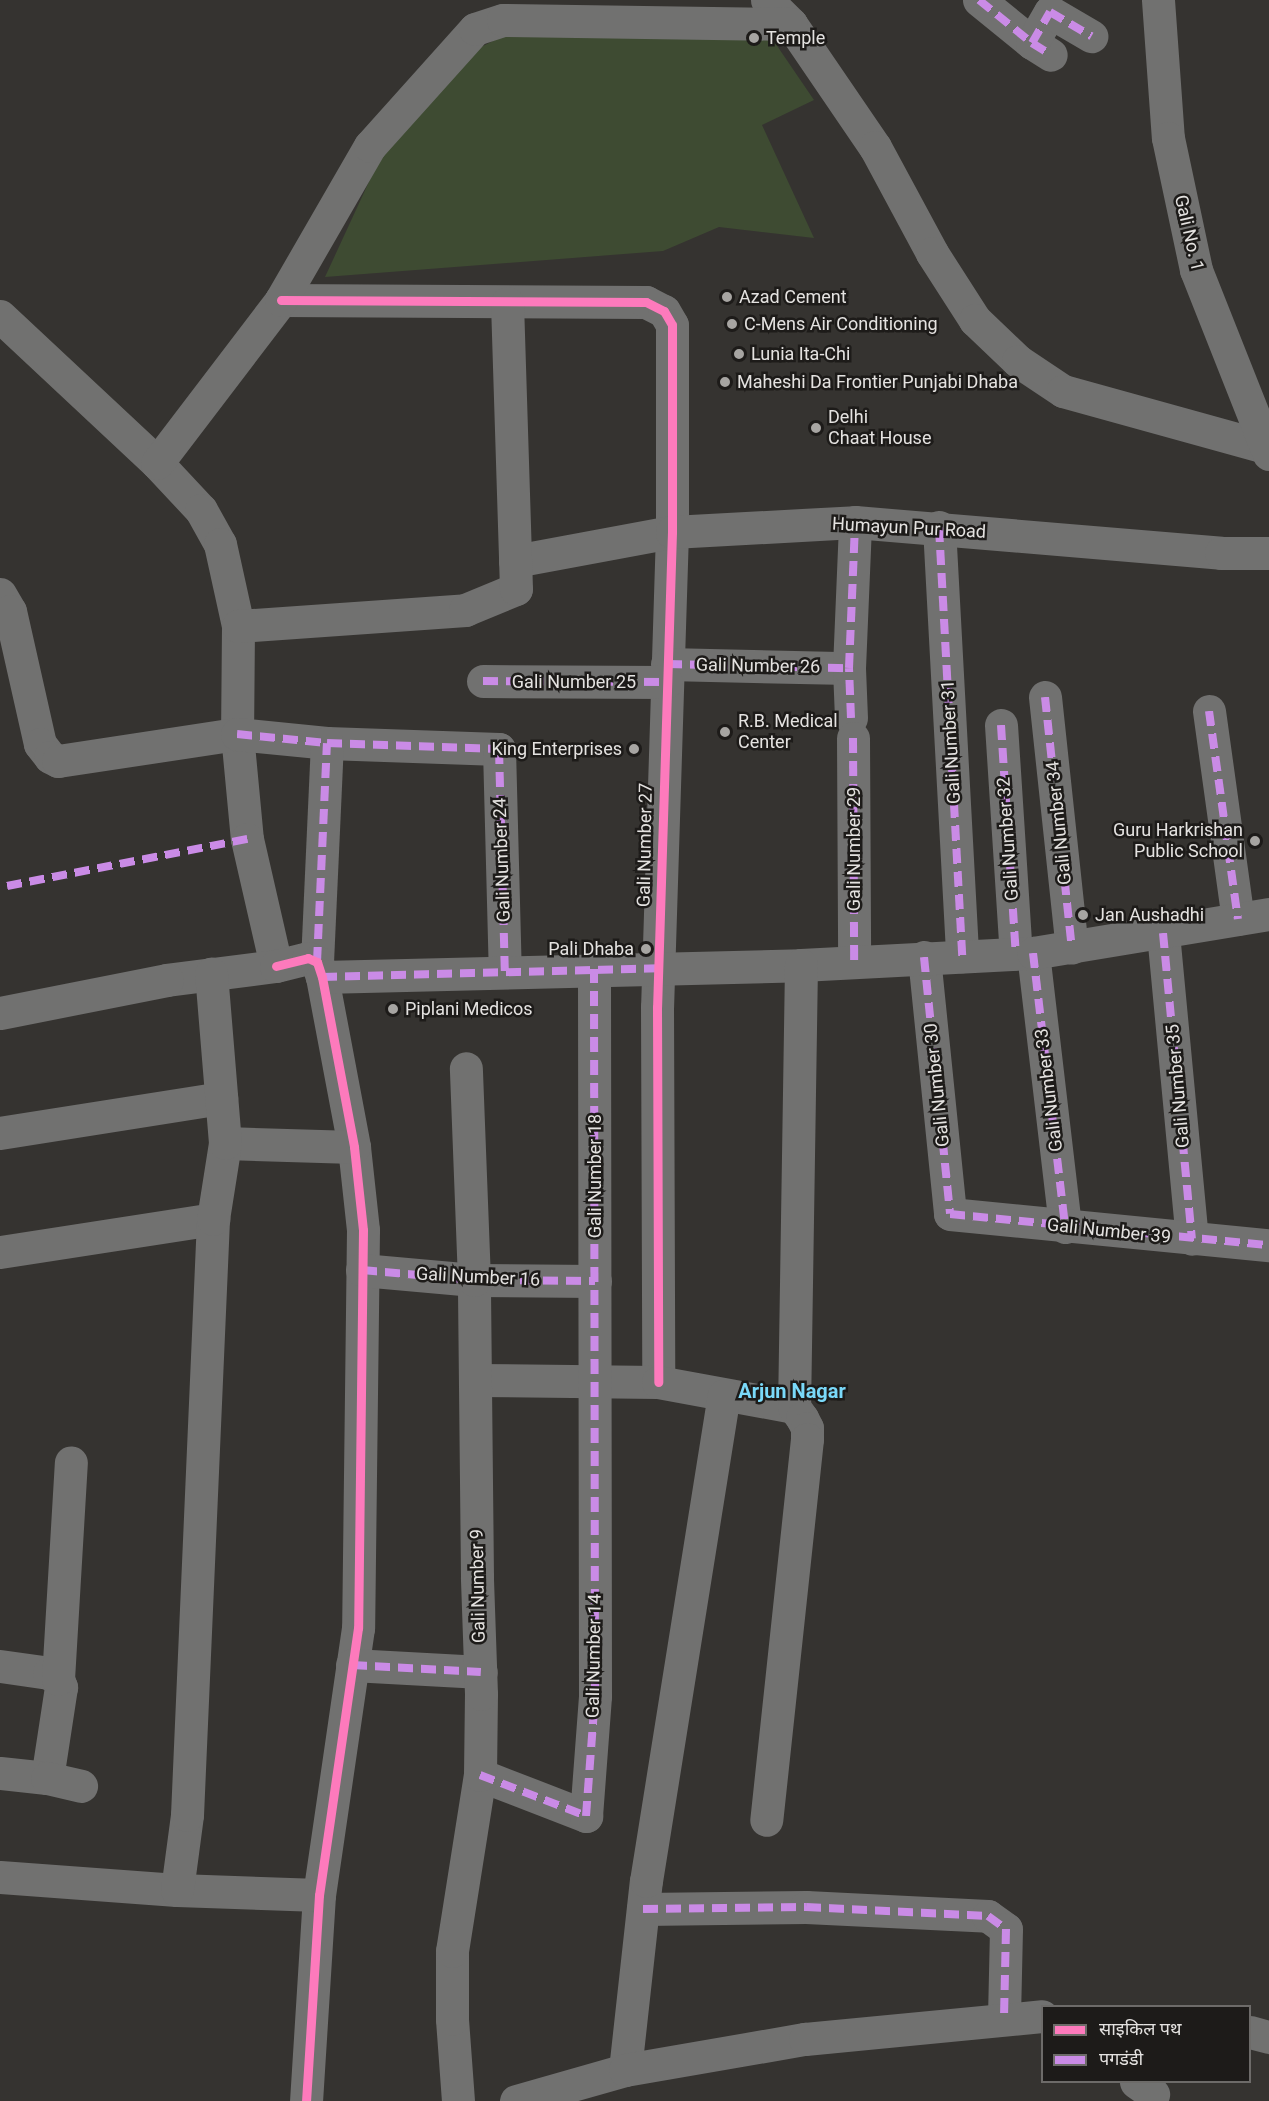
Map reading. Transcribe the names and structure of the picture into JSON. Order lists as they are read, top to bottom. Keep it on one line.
{"streets":{"street":["Gali No. 1","Humayun Pur Road","Gali Number 26","Gali Number 25","Gali Number 31","Gali Number 34","Gali Number 32","Gali Number 27","Gali Number 29","Gali Number 24","Gali Number 30","Gali Number 35","Gali Number 33","Gali Number 18","Gali Number 39","Gali Number 16","Gali Number 9","Gali Number 14"]},"crossings":[["Humayun Pur Road","Gali Number 31"],["Humayun Pur Road","Gali Number 27"],["Gali Number 26","Gali Number 25"],["Gali Number 26","Gali Number 27"],["Gali Number 26","Gali Number 29"],["Gali Number 25","Gali Number 27"],["Gali Number 32","Gali Number 33"],["Gali Number 30","Gali Number 39"],["Gali Number 35","Gali Number 39"],["Gali Number 33","Gali Number 39"],["Gali Number 18","Gali Number 16"],["Gali Number 18","Gali Number 14"],["Gali Number 16","Gali Number 9"],["Gali Number 9","Gali Number 14"]],"districts":["Arjun Nagar"],"places":["Temple","Azad Cement","C-Mens Air Conditioning","Lunia Ita-Chi","Maheshi Da Frontier Punjabi Dhaba","Delhi Chaat House","R.B. Medical Center","King Enterprises","Guru Harkrishan Public School","Jan Aushadhi","Pali Dhaba","Piplani Medicos"],"legend":["साइकिल पथ","पगडंडी"]}
